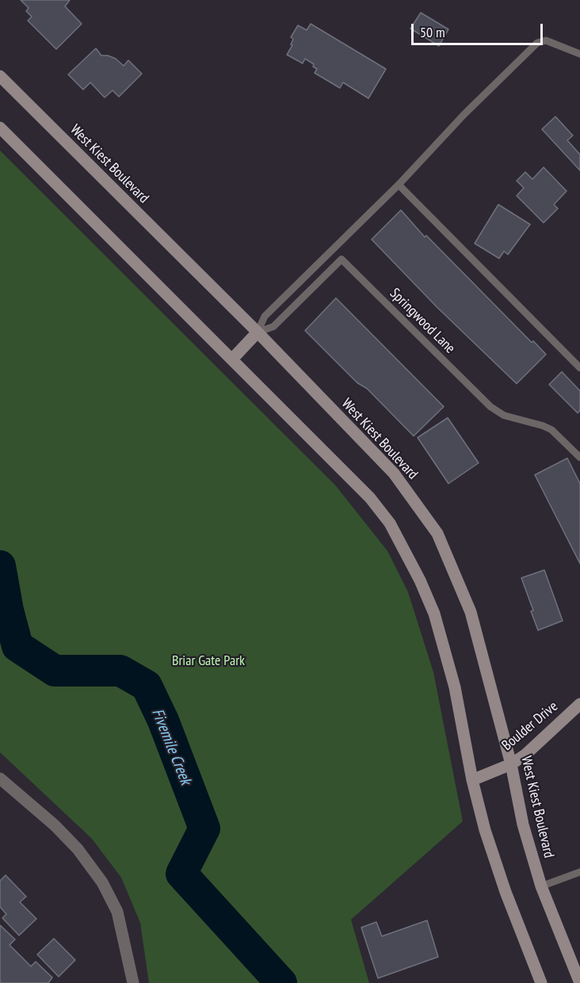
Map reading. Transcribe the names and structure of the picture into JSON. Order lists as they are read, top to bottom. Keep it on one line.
{"streets":{"main road":["West Kiest Boulevard","Boulder Drive"],"lane":["Springwood Lane"]},"crossings":[["West Kiest Boulevard","Springwood Lane"],["West Kiest Boulevard","Boulder Drive"]],"water":["Fivemile Creek"],"parks":["Briar Gate Park"],"scale_bar":"50 m"}
